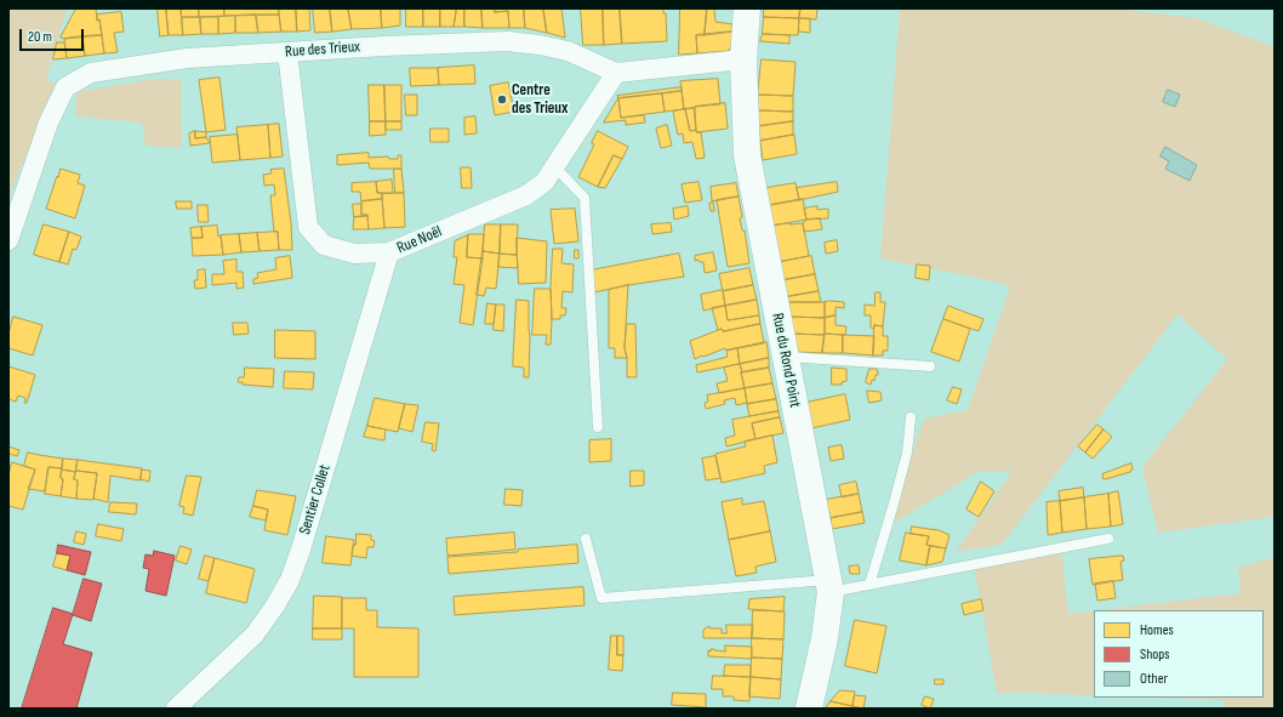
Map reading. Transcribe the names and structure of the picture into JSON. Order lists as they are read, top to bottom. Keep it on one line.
{"streets":{"street":["Rue des Trieux","Rue Noël","Rue du Rond Point","Sentier Collet"]},"crossings":[["Rue des Trieux","Rue Noël"],["Rue Noël","Sentier Collet"]],"places":["Centre des Trieux"],"legend":["Homes","Shops","Other"],"scale_bar":"20 m"}
